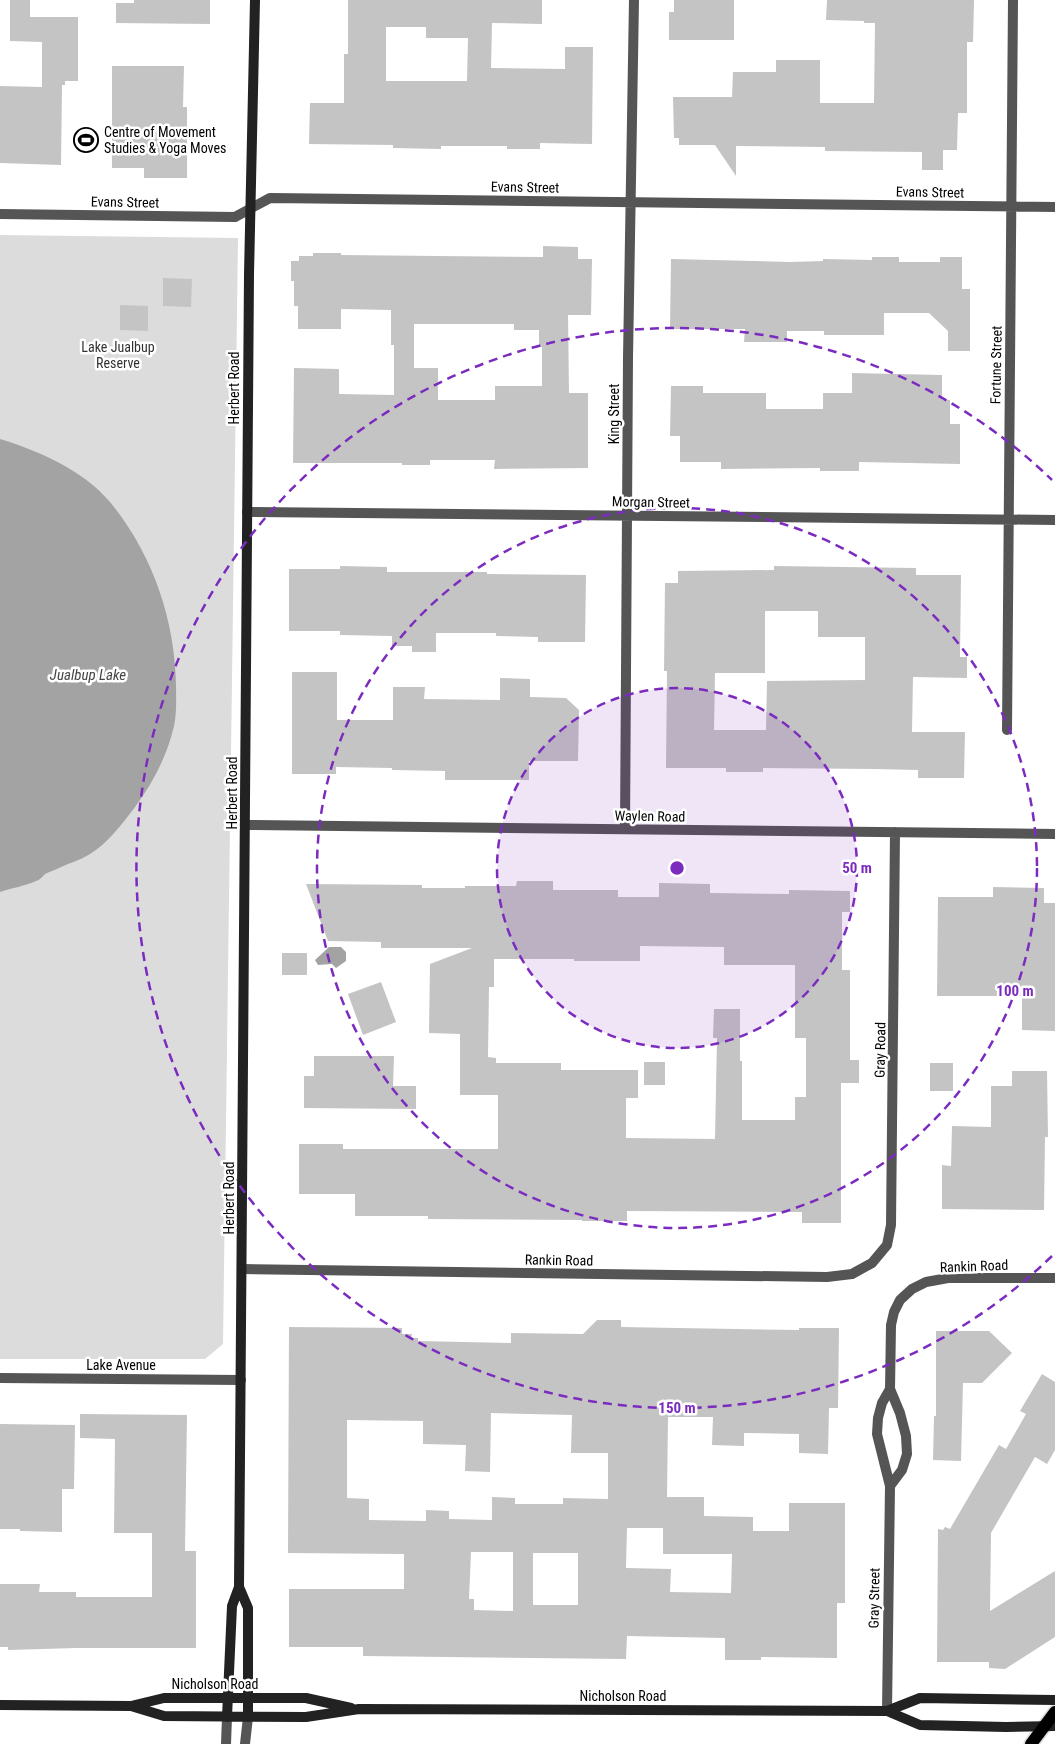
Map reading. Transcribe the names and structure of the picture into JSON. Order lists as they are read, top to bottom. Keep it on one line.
{"streets":{"street":["Evans Street","Fortune Street","Herbert Road","King Street","Morgan Street","Waylen Road","Gray Road","Rankin Road","Lake Avenue","Gray Street","Nicholson Road"]},"crossings":[["Evans Street","Fortune Street"],["Evans Street","Herbert Road"],["Evans Street","King Street"],["Fortune Street","Morgan Street"],["Herbert Road","Morgan Street"],["Herbert Road","Waylen Road"],["Herbert Road","Rankin Road"],["Herbert Road","Lake Avenue"],["Herbert Road","Nicholson Road"],["King Street","Morgan Street"],["King Street","Waylen Road"],["Waylen Road","Gray Road"],["Gray Road","Rankin Road"],["Rankin Road","Gray Street"],["Gray Street","Nicholson Road"]],"water":["Jualbup Lake"],"parks":["Lake Jualbup Reserve"],"places":{"sports":["Centre of Movement Studies & Yoga Moves"]},"rings":["50 m","100 m","150 m"]}
